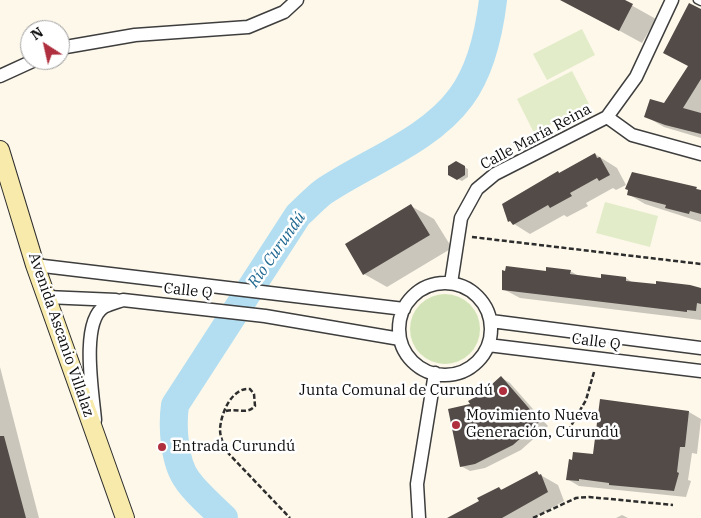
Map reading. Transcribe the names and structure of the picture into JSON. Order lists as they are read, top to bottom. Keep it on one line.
{"streets":{"main road":["Avenida Ascanio Villalaz"],"street":["Calle María Reina","Calle Q"]},"crossings":[["Calle María Reina","Calle Q"],["Calle Q","Avenida Ascanio Villalaz"]],"water":["Río Curundú"],"places":["Junta Comunal de Curundú","Movimiento Nueva Generación, Curundú","Entrada Curundú"],"north":"top left"}
